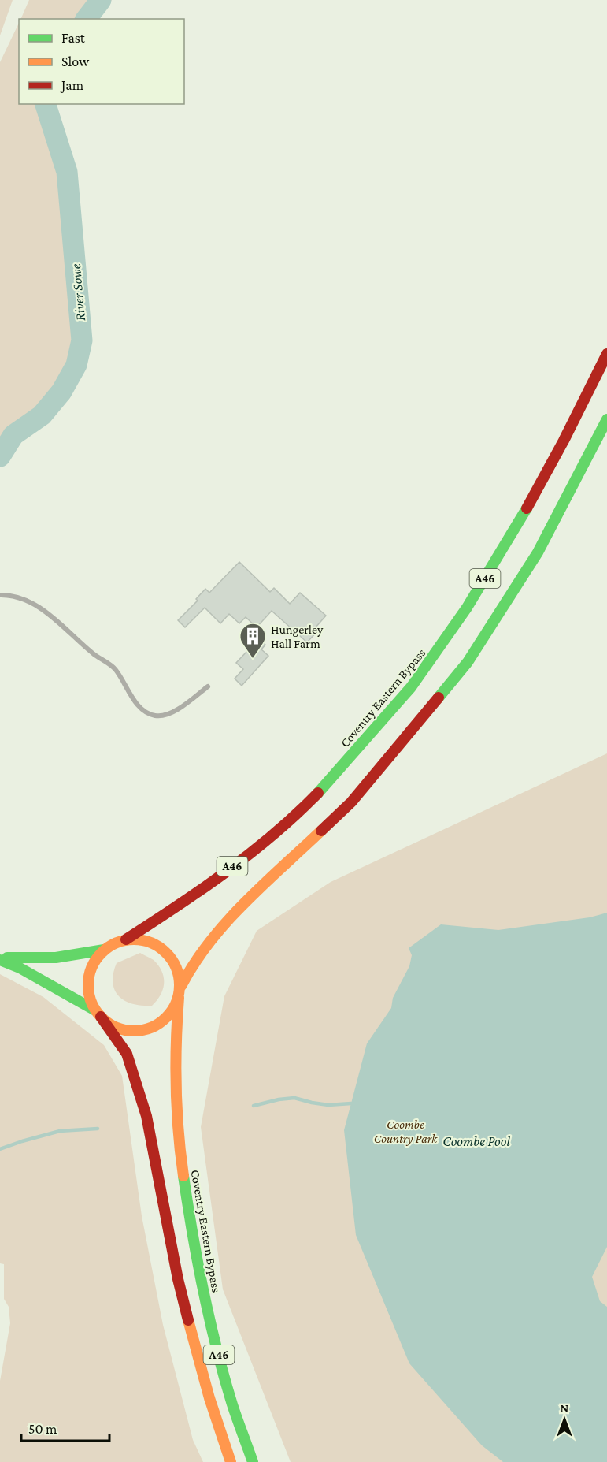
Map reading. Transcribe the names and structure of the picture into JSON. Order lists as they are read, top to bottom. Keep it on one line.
{"streets":{"main road":["A46","Coventry Eastern Bypass"]},"crossings":[["A46","Coventry Eastern Bypass"]],"water":["River Sowe","Coombe Pool"],"parks":["Coombe Country Park"],"places":{"building":["Hungerley Hall Farm"]},"legend":["Fast","Slow","Jam"],"scale_bar":"50 m","north":"top"}
